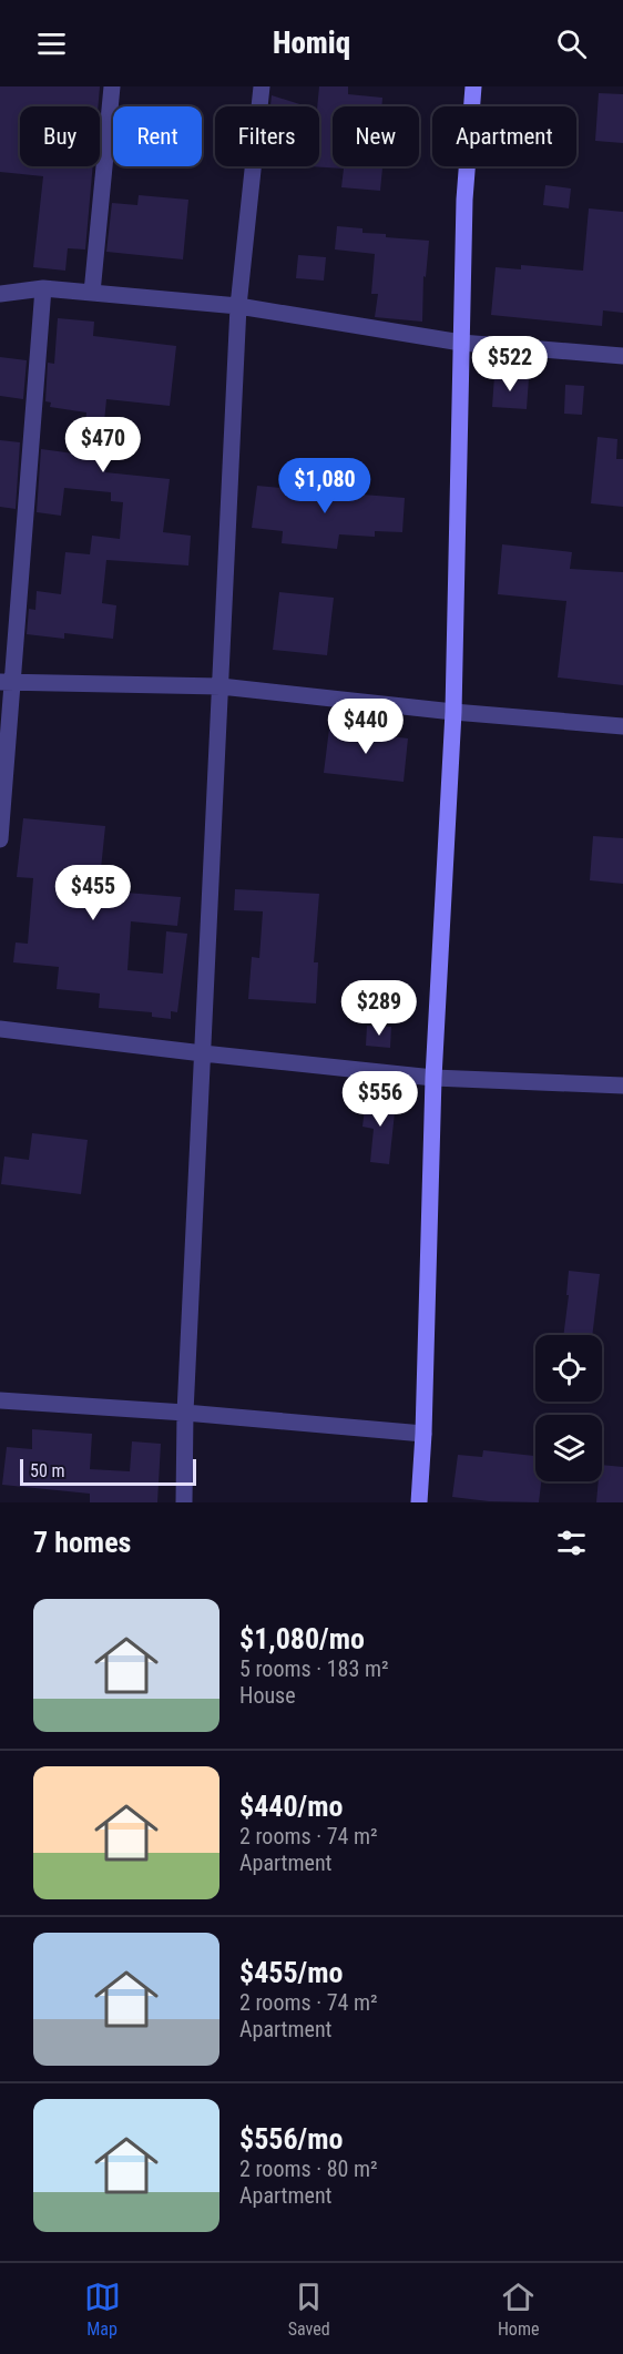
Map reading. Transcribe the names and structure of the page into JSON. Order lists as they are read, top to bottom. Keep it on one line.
{"scale_bar":"50 m","page":{"header":"Homiq","chip":["Buy","Rent","Filters","New","Apartment"],"price":["$522","$470","$1,080","$440","$455","$289","$556"],"scale":"50 m","heading":"7 homes","list":[{"name":"$1,080/mo","note":"5 rooms · 183 m² · House"},{"name":"$440/mo","note":"2 rooms · 74 m² · Apartment"},{"name":"$455/mo","note":"2 rooms · 74 m² · Apartment"},{"name":"$556/mo","note":"2 rooms · 80 m² · Apartment"}],"tabs":["Map","Saved","Home"]}}
